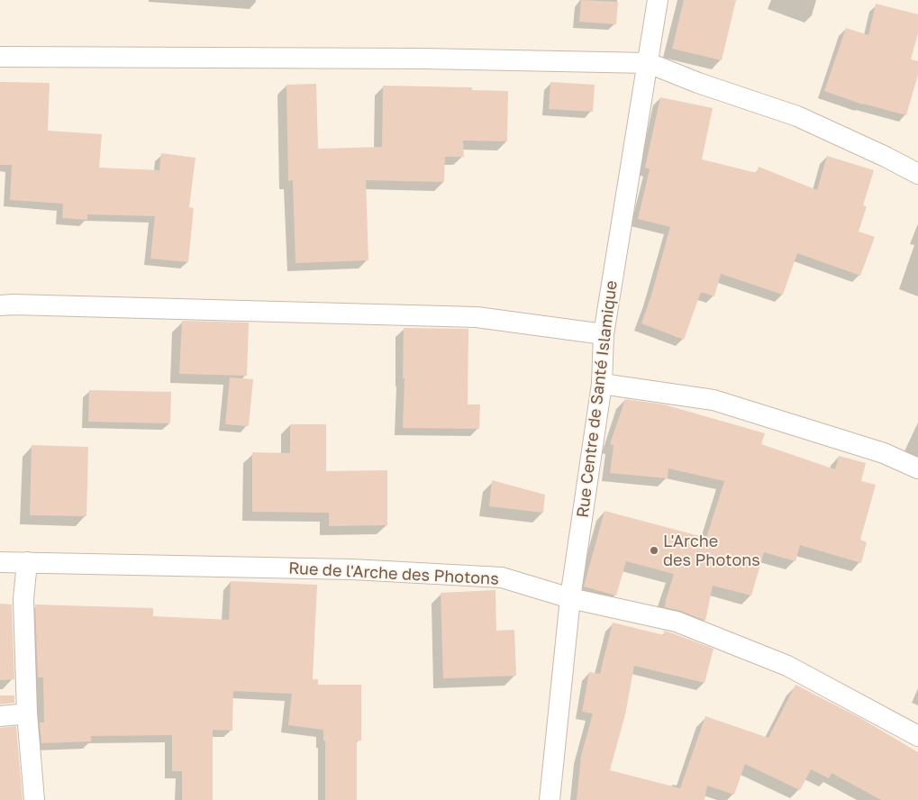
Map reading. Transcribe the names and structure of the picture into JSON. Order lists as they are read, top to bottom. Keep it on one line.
{"streets":{"street":["Rue Centre de Santé Islamique","Rue de l'Arche des Photons"]},"crossings":[["Rue Centre de Santé Islamique","Rue de l'Arche des Photons"]],"places":["L'Arche des Photons"]}
